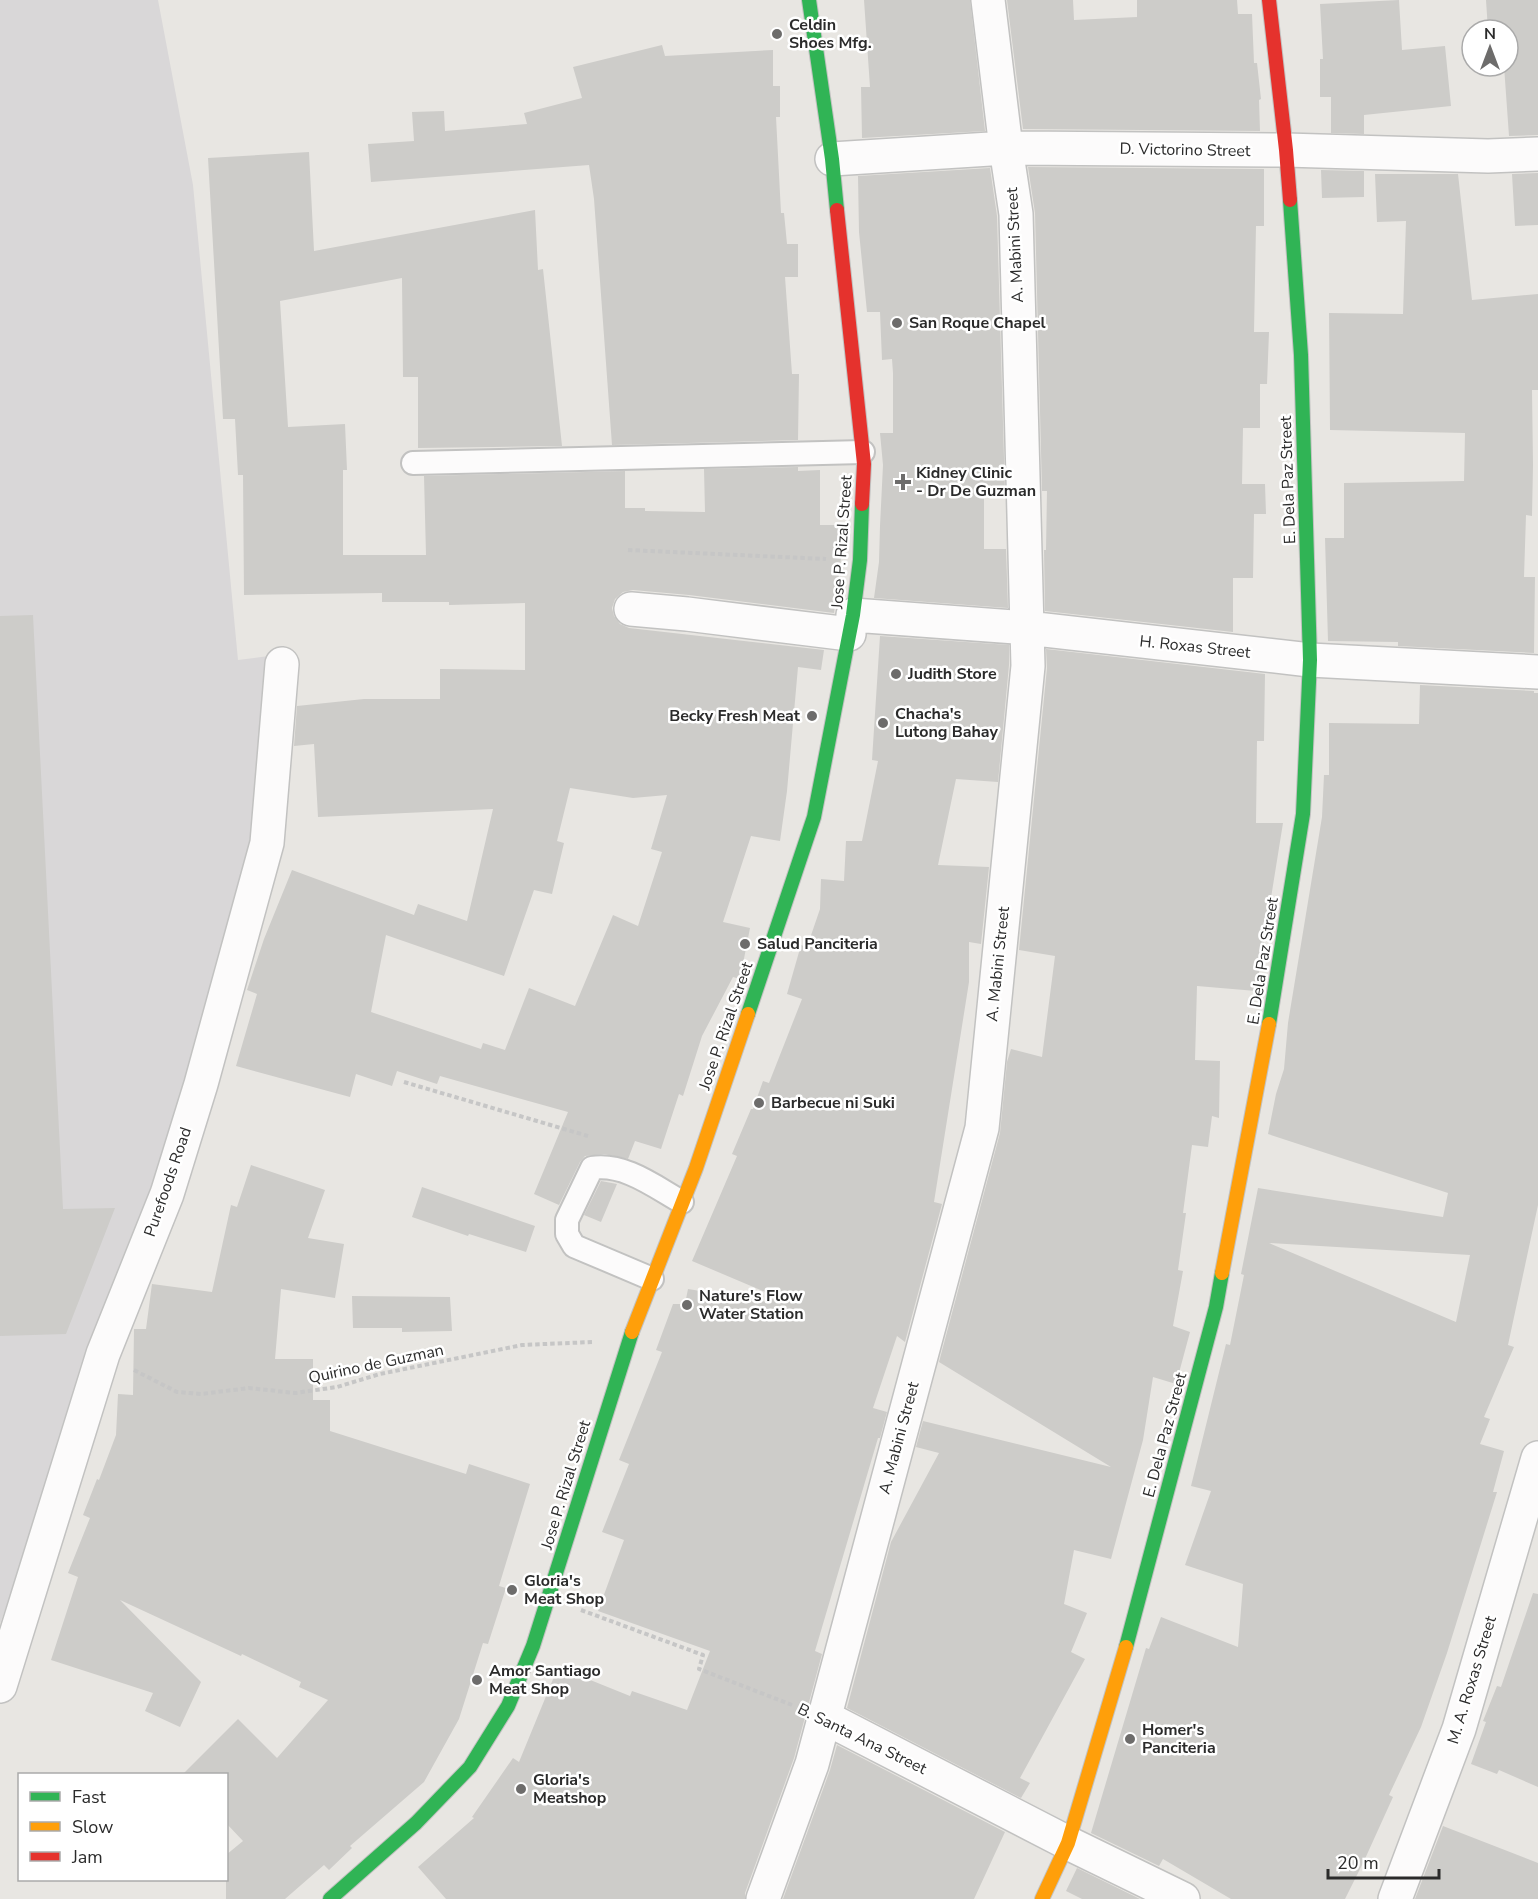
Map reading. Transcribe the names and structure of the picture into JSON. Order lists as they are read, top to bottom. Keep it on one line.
{"streets":{"street":["D. Victorino Street","A. Mabini Street","E. Dela Paz Street","Jose P. Rizal Street","H. Roxas Street","Purefoods Road","M. A. Roxas Street","B. Santa Ana Street"],"path":["Quirino de Guzman"]},"crossings":[["D. Victorino Street","A. Mabini Street"],["D. Victorino Street","E. Dela Paz Street"],["D. Victorino Street","Jose P. Rizal Street"],["A. Mabini Street","H. Roxas Street"],["A. Mabini Street","B. Santa Ana Street"],["E. Dela Paz Street","H. Roxas Street"],["E. Dela Paz Street","B. Santa Ana Street"],["Jose P. Rizal Street","H. Roxas Street"],["Jose P. Rizal Street","Quirino de Guzman"],["Jose P. Rizal Street","B. Santa Ana Street"],["Purefoods Road","Quirino de Guzman"]],"places":{"other":["Celdin Shoes Mfg.","San Roque Chapel","Judith Store","Becky Fresh Meat","Chacha's Lutong Bahay","Salud Panciteria","Barbecue ni Suki","Nature's Flow Water Station","Gloria's Meat Shop","Amor Santiago Meat Shop","Homer's Panciteria","Gloria's Meatshop"],"health":["Kidney Clinic - Dr De Guzman"]},"legend":["Fast","Slow","Jam"],"scale_bar":"20 m","north":"top"}
